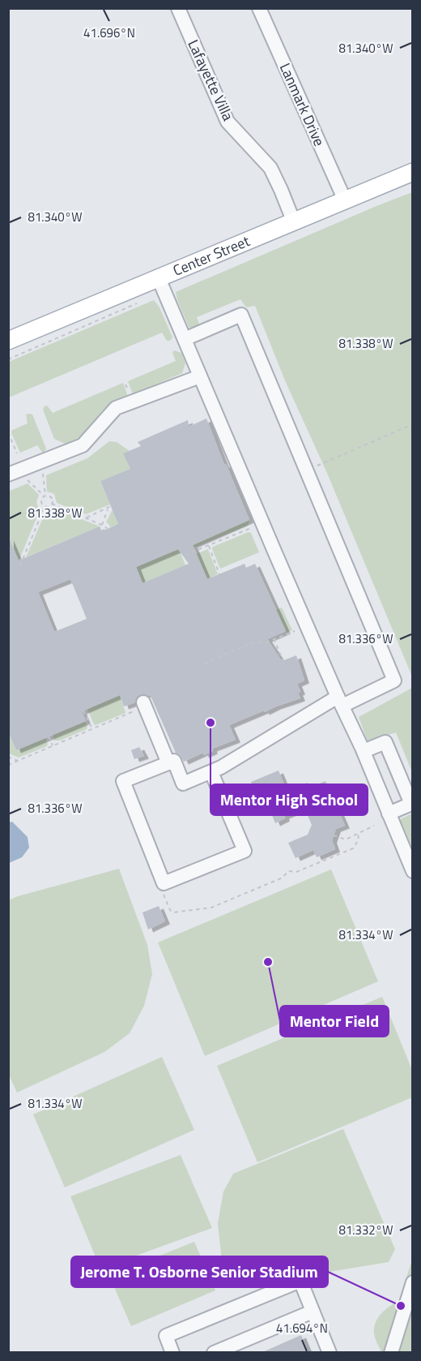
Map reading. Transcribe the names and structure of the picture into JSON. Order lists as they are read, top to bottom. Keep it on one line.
{"streets":{"main road":["Center Street"],"street":["Lafayette Villa","Lanmark Drive"]},"crossings":[["Lafayette Villa","Center Street"],["Lanmark Drive","Center Street"]],"places":["Mentor High School","Mentor Field","Jerome T. Osborne Senior Stadium"],"coordinates":["41.696°N","81.340°W","81.338°W","81.336°W","81.334°W","81.332°W","41.694°N"]}
